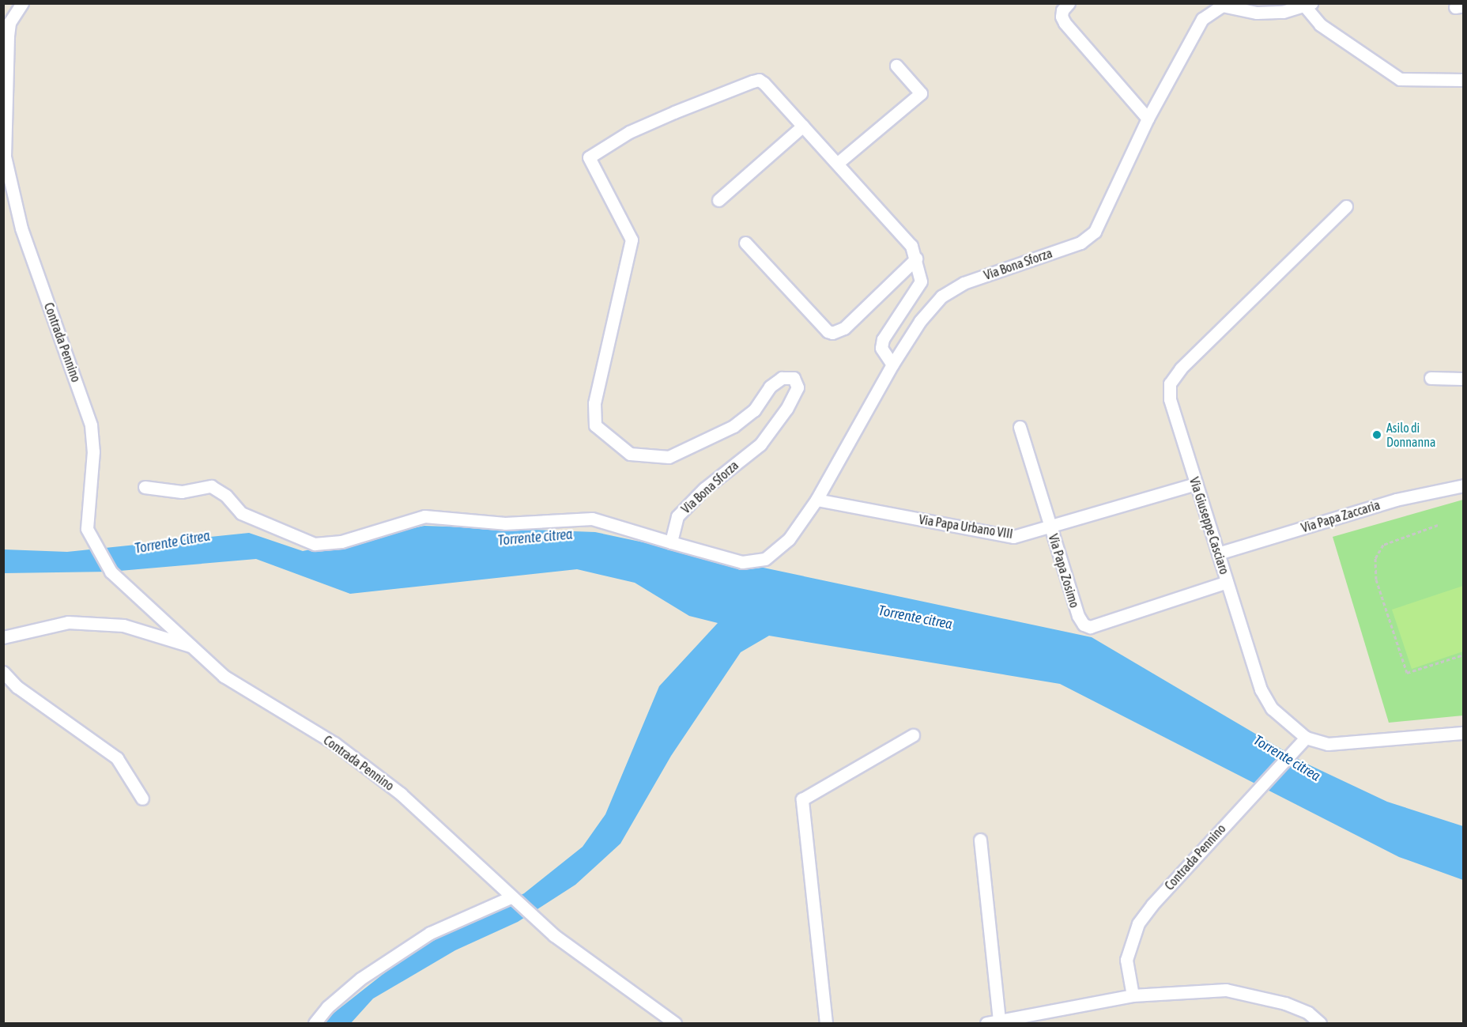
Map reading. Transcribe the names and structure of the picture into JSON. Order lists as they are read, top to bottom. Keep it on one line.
{"streets":{"street":["Via Bona Sforza","Contrada Pennino","Via Papa Zaccaria","Via Giuseppe Casciaro","Via Papa Urbano VIII","Via Papa Zosimo"]},"crossings":[["Via Bona Sforza","Via Papa Urbano VIII"],["Contrada Pennino","Via Giuseppe Casciaro"],["Via Papa Zaccaria","Via Giuseppe Casciaro"],["Via Giuseppe Casciaro","Via Papa Urbano VIII"],["Via Giuseppe Casciaro","Via Papa Zosimo"],["Via Papa Urbano VIII","Via Papa Zosimo"]],"water":["Torrente citrea","Torrente Citrea"],"places":["Asilo di Donnanna"]}
